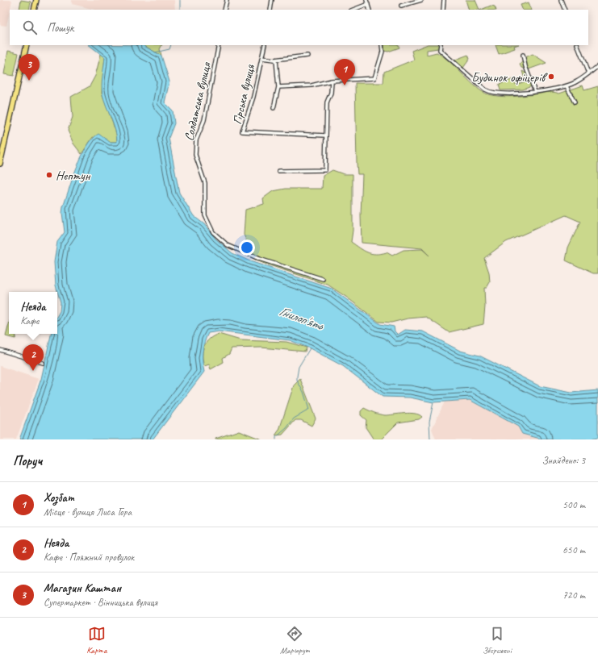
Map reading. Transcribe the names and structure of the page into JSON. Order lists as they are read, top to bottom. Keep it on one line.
{"streets":{"street":["Гірська вулиця","Солдатська вулиця"]},"water":["Гнилоп'ять"],"places":["Будинок офіцерів","Нептун"],"page":{"search":"Пошук","pins":["3","1","2"],"popup":["Неяда","Кафе"],"heading":["Поруч","Знайдено: 3"],"list":[{"mark":"1","name":"Хозбат","note":"Місце · вулиця Лиса Гора","value":"500 m"},{"mark":"2","name":"Неяда","note":"Кафе · Пляжний провулок","value":"650 m"},{"mark":"3","name":"Магазин Каштан","note":"Супермаркет · Вінницька вулиця","value":"720 m"}],"nav":["Карта","Маршрут","Збережені"]}}
